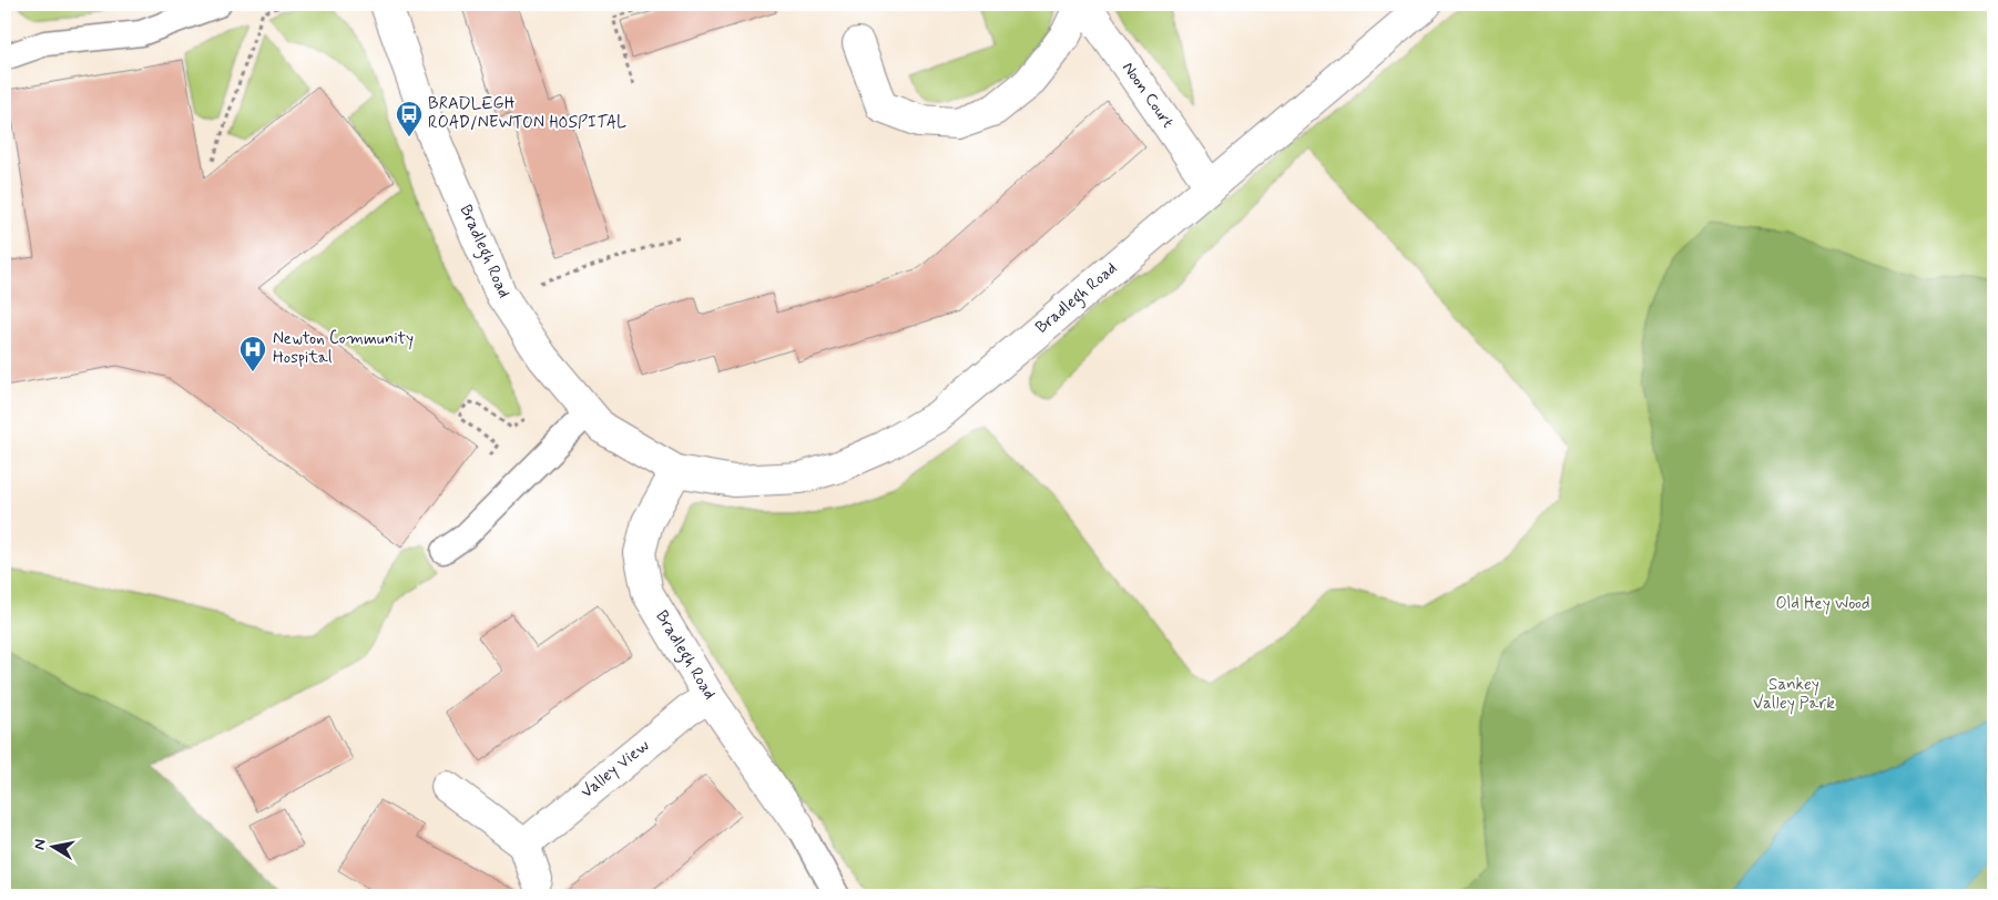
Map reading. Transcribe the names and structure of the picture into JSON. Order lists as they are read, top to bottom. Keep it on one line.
{"streets":{"street":["Noon Court","Bradlegh Road","Valley View"]},"crossings":[["Noon Court","Bradlegh Road"],["Bradlegh Road","Valley View"]],"parks":["Old Hey Wood","Sankey Valley Park"],"places":{"bus stop":["BRADLEGH ROAD/NEWTON HOSPITAL"],"hospital":["Newton Community Hospital"]},"north":"left"}
